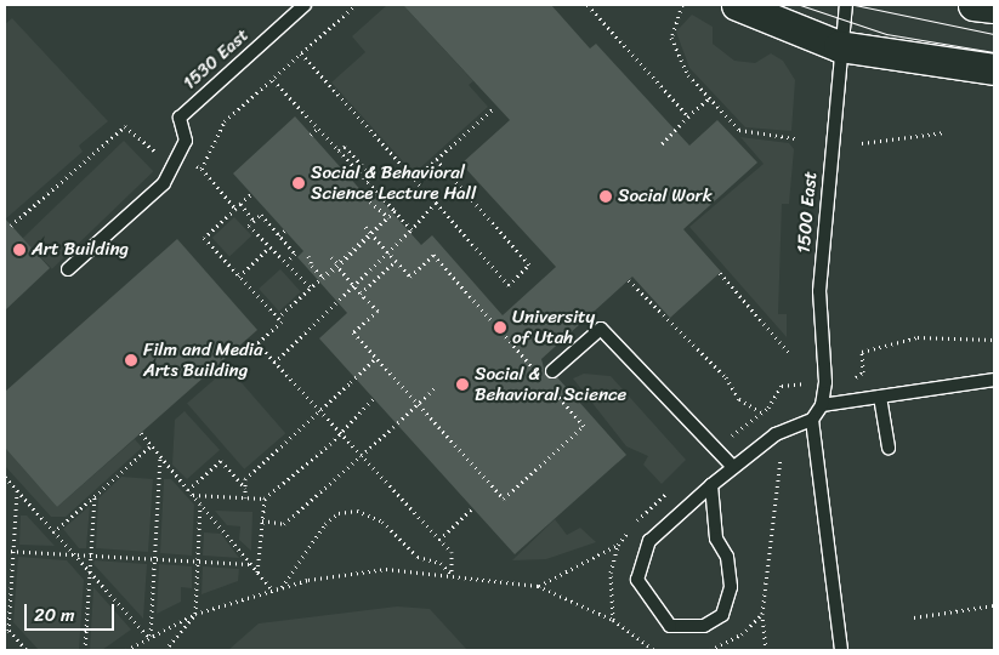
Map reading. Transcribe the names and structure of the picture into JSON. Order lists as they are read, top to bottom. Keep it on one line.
{"streets":{"lane":["1530 East","1500 East"]},"places":["Social & Behavioral Science Lecture Hall","Social Work","Art Building","University of Utah","Film and Media Arts Building","Social & Behavioral Science"],"scale_bar":"20 m"}
